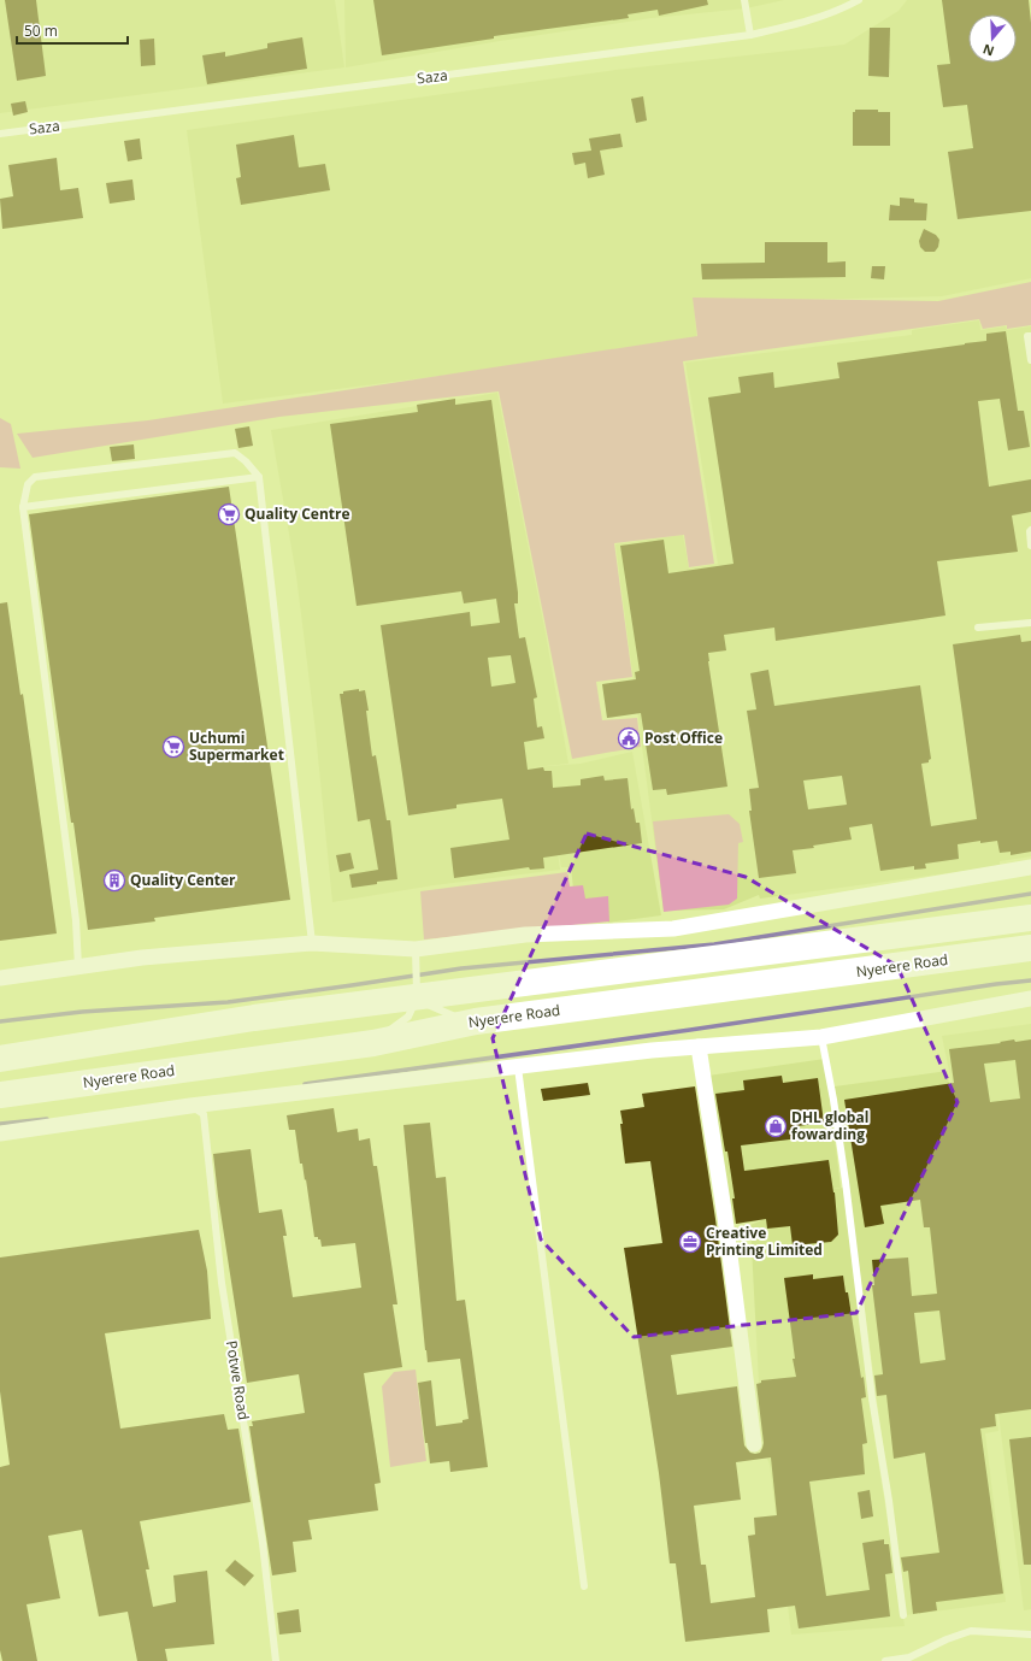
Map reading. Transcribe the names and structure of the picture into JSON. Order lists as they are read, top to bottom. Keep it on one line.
{"streets":{"highway":["Nyerere Road"],"lane":["Saza","Potwe Road"]},"places":{"supermarket":["Quality Centre","Uchumi Supermarket"],"public building":["Post Office"],"building":["Quality Center"],"shop":["DHL global fowarding"],"office":["Creative Printing Limited"]},"scale_bar":"50 m","north":"bottom"}
